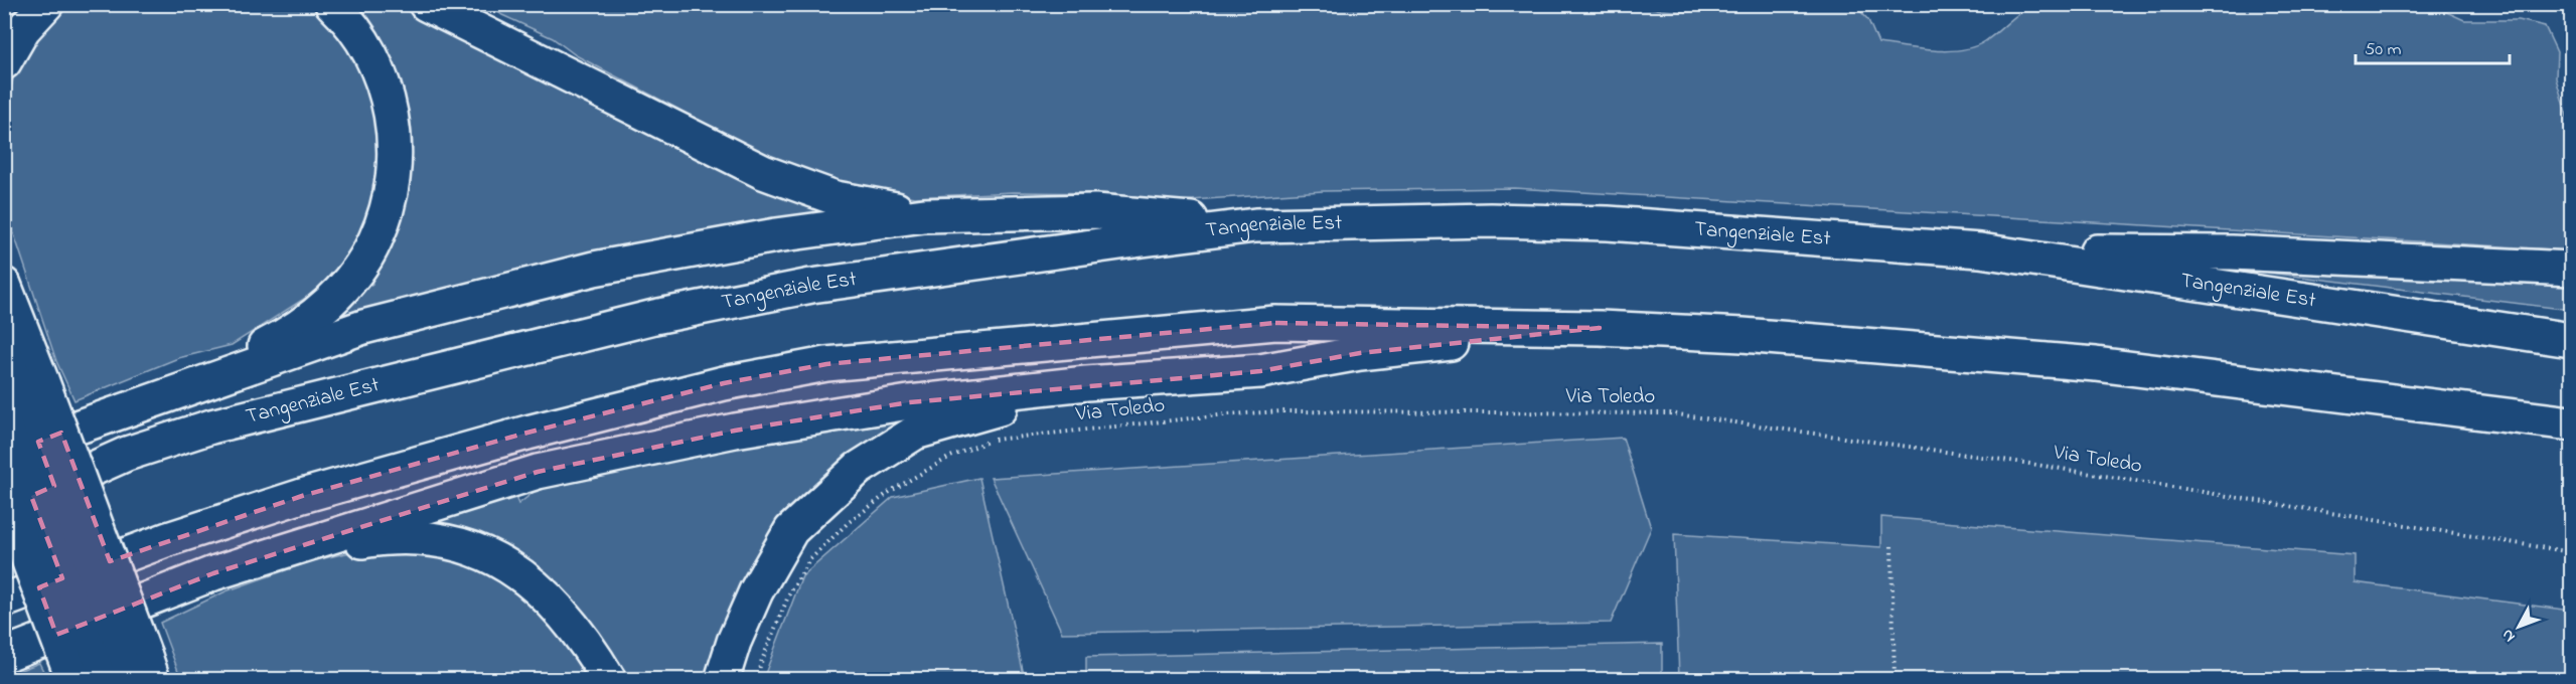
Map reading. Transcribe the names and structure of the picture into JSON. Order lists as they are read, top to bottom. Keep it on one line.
{"streets":{"highway":["Tangenziale Est"],"path":["Via Toledo"]},"scale_bar":"50 m","north":"bottom left"}
